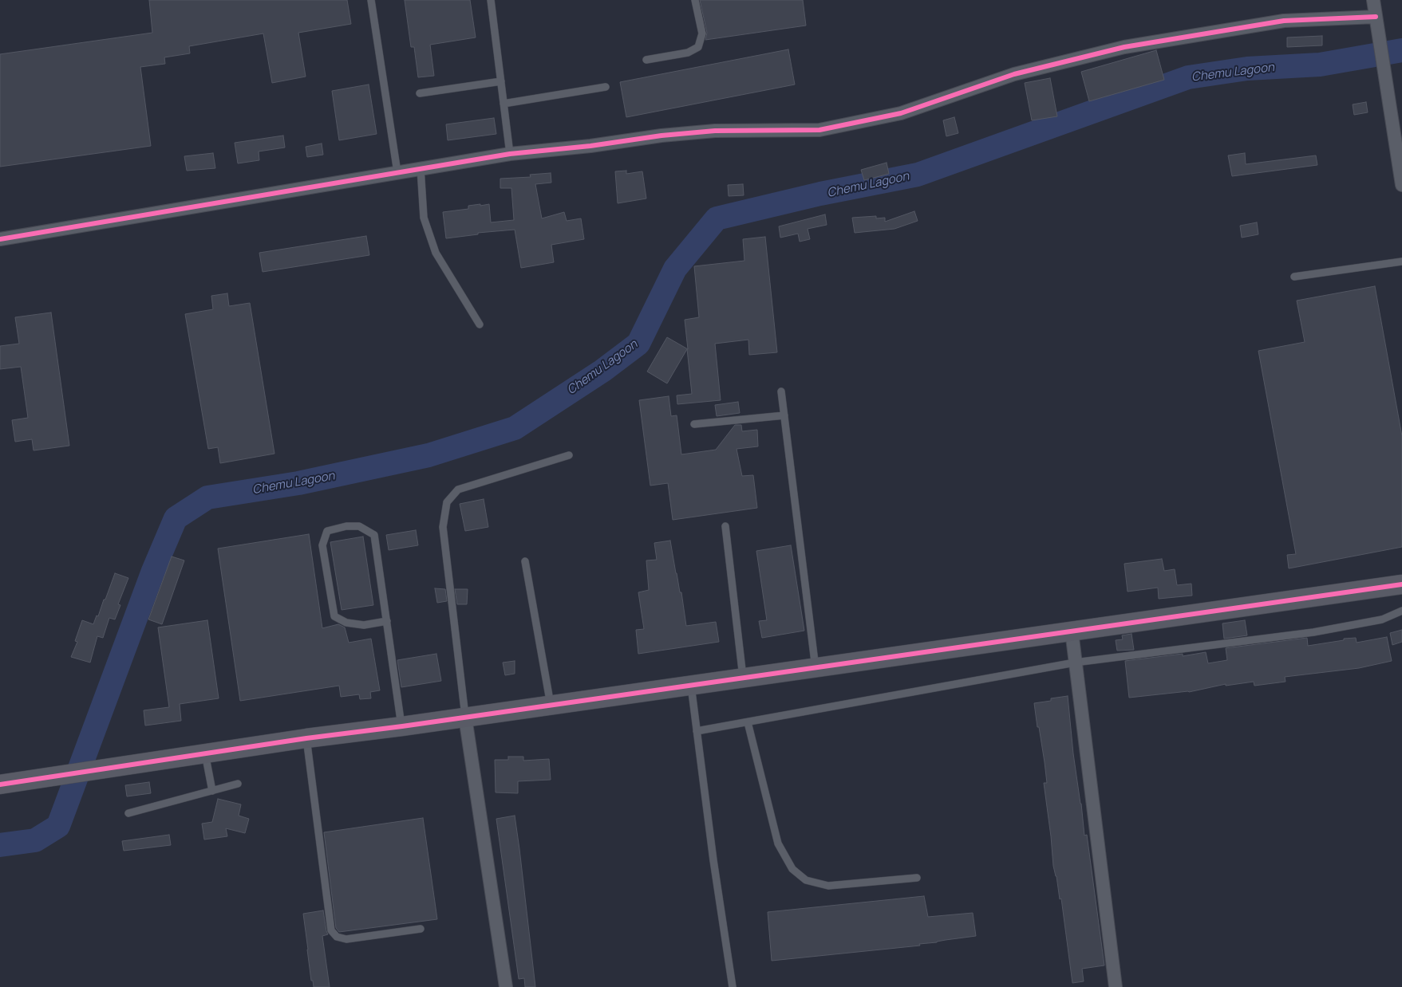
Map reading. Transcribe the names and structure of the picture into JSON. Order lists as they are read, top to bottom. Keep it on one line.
{"water":["Chemu Lagoon"]}
